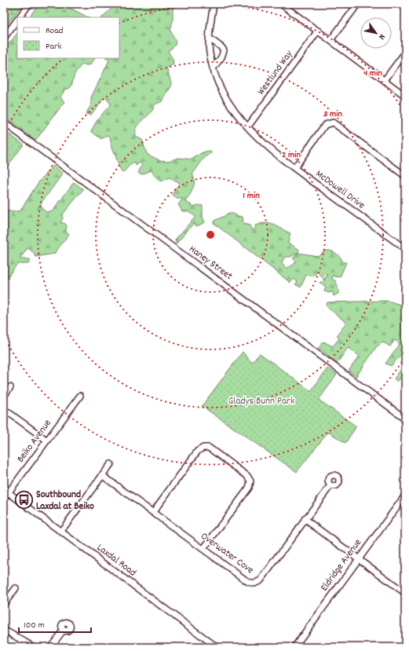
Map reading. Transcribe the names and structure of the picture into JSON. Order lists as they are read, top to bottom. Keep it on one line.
{"streets":{"street":["Westlund Way","McDowell Drive","Haney Street","Beiko Avenue","Overwater Cove","Laxdal Road","Eldridge Avenue"]},"crossings":[["Westlund Way","McDowell Drive"],["Beiko Avenue","Laxdal Road"]],"parks":["Gladys Bunn Park"],"places":{"bus stop":["Southbound Laxdal at Beiko"]},"legend":["Road","Park"],"scale_bar":"100 m","north":"bottom right","rings":["4 min","3 min","2 min","1 min"]}
